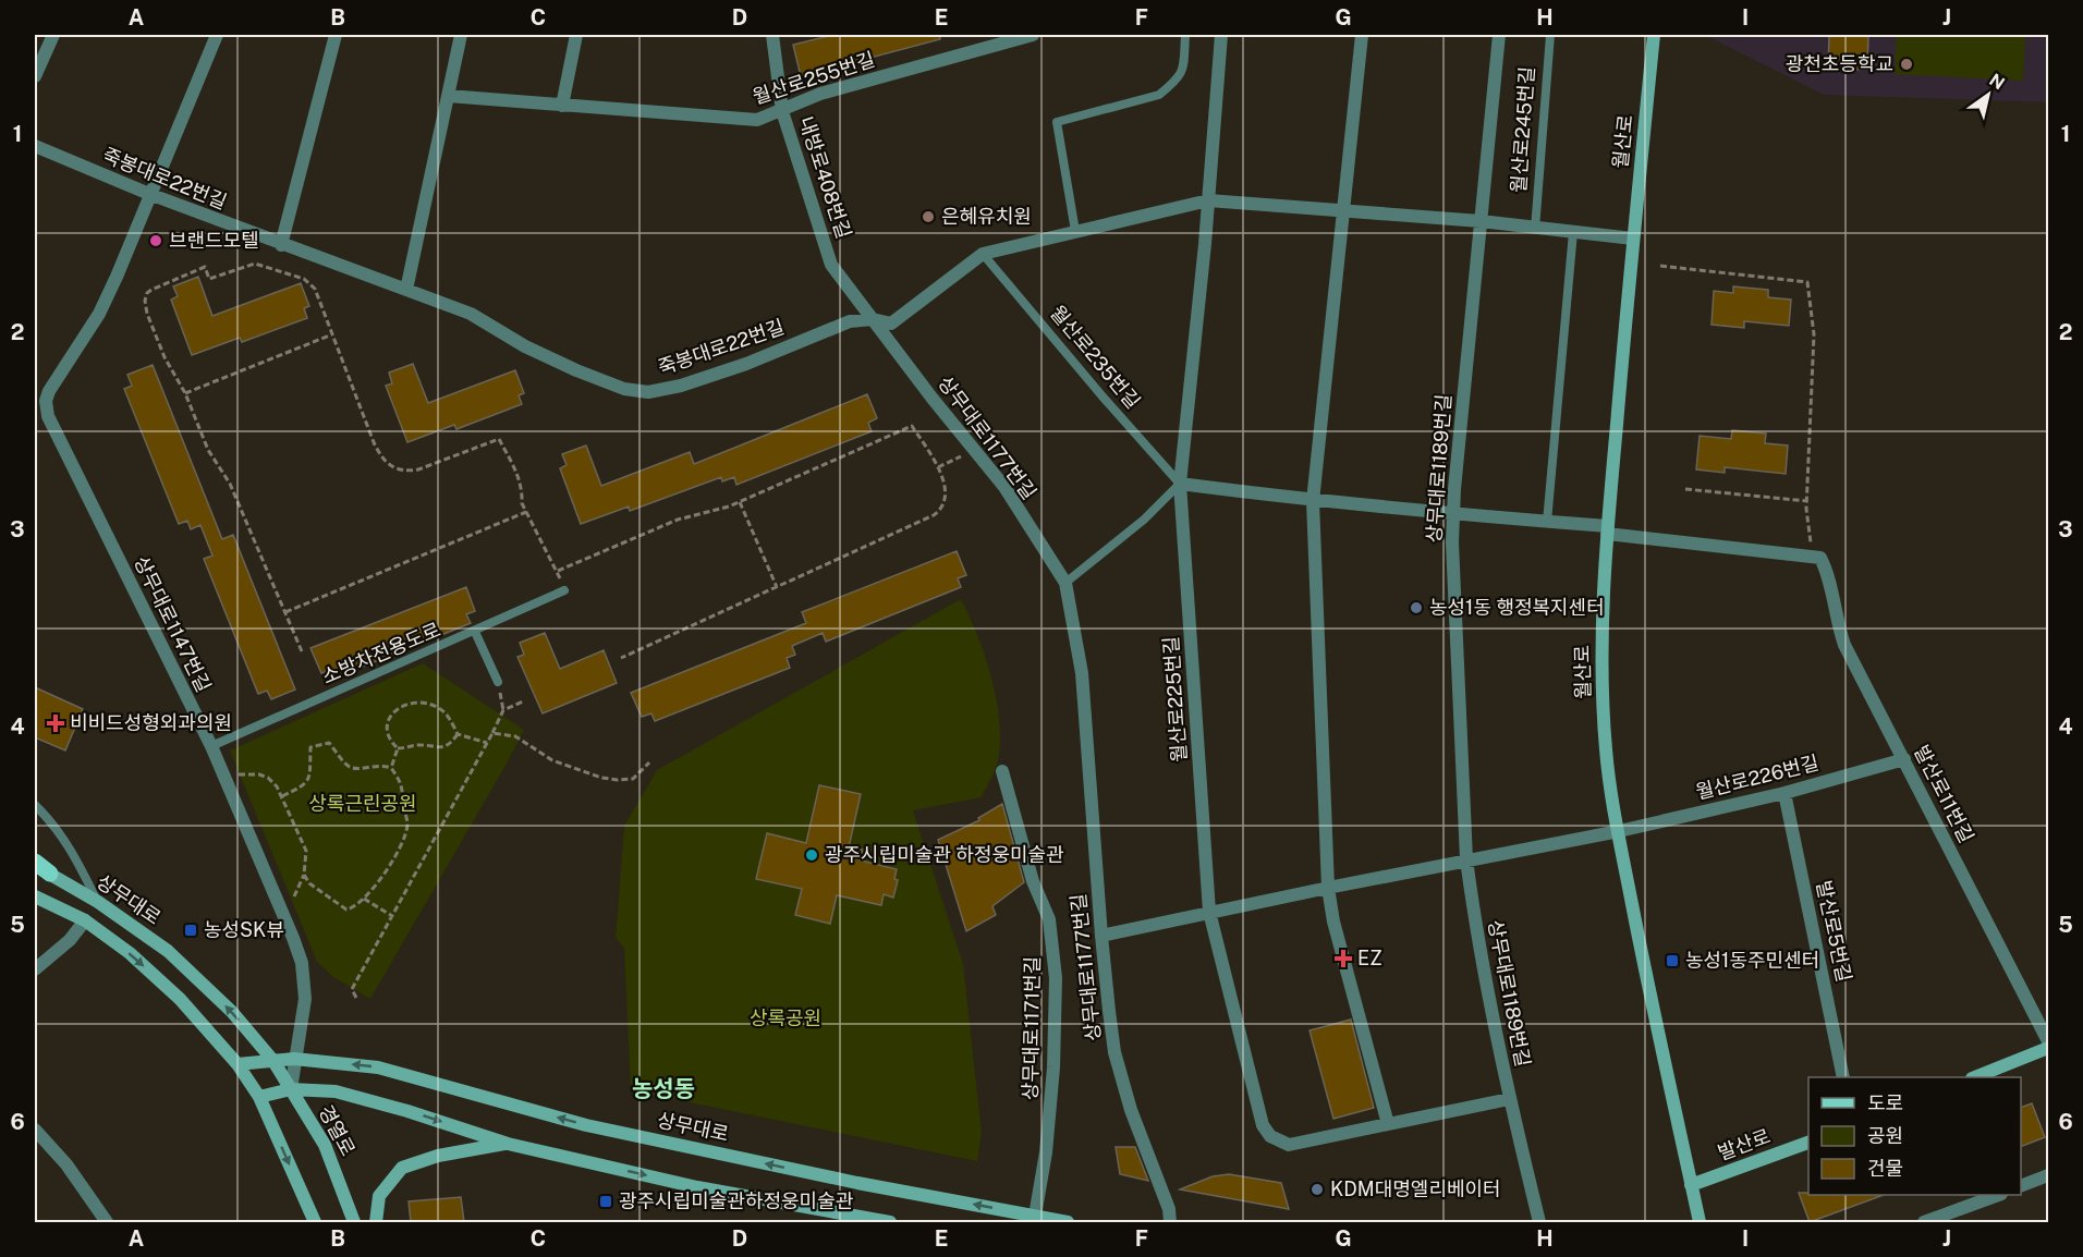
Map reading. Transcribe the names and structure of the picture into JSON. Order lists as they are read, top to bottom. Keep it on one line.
{"streets":{"street":["월산로255번길","월산로","내방로408번길","죽봉대로22번길","상무대로1177번길","상무대로1189번길","상무대로1147번길","월산로225번길","월산로226번길","발산로11번길","상무대로","발산로5번길","상무대로1171번길","경열로","발산로"],"lane":["월산로245번길","월산로235번길","소방차전용도로"]},"crossings":[["월산로255번길","내방로408번길"],["월산로","월산로226번길"],["월산로","발산로"],["내방로408번길","죽봉대로22번길"],["내방로408번길","상무대로1177번길"],["죽봉대로22번길","상무대로1177번길"],["죽봉대로22번길","상무대로1147번길"],["월산로235번길","월산로225번길"],["상무대로1147번길","소방차전용도로"],["상무대로1147번길","상무대로"],["상무대로1147번길","경열로"],["월산로226번길","발산로11번길"],["월산로226번길","발산로5번길"],["상무대로","상무대로1171번길"],["상무대로","경열로"]],"districts":["농성동"],"parks":["상록근린공원","상록공원"],"places":{"other":["광천초등학교","은혜유치원","브랜드모텔","농성1동 행정복지센터","광주시립미술관 하정웅미술관","KDM대명엘리베이터"],"health":["비비드성형외과의원","EZ"],"transit":["농성SK뷰","농성1동주민센터","광주시립미술관하정웅미술관"]},"legend":["도로","공원","건물"],"north":"top right","grid":{"columns":["A","B","C","D","E","F","G","H","I","J"],"rows":["1","2","3","4","5","6"]}}
